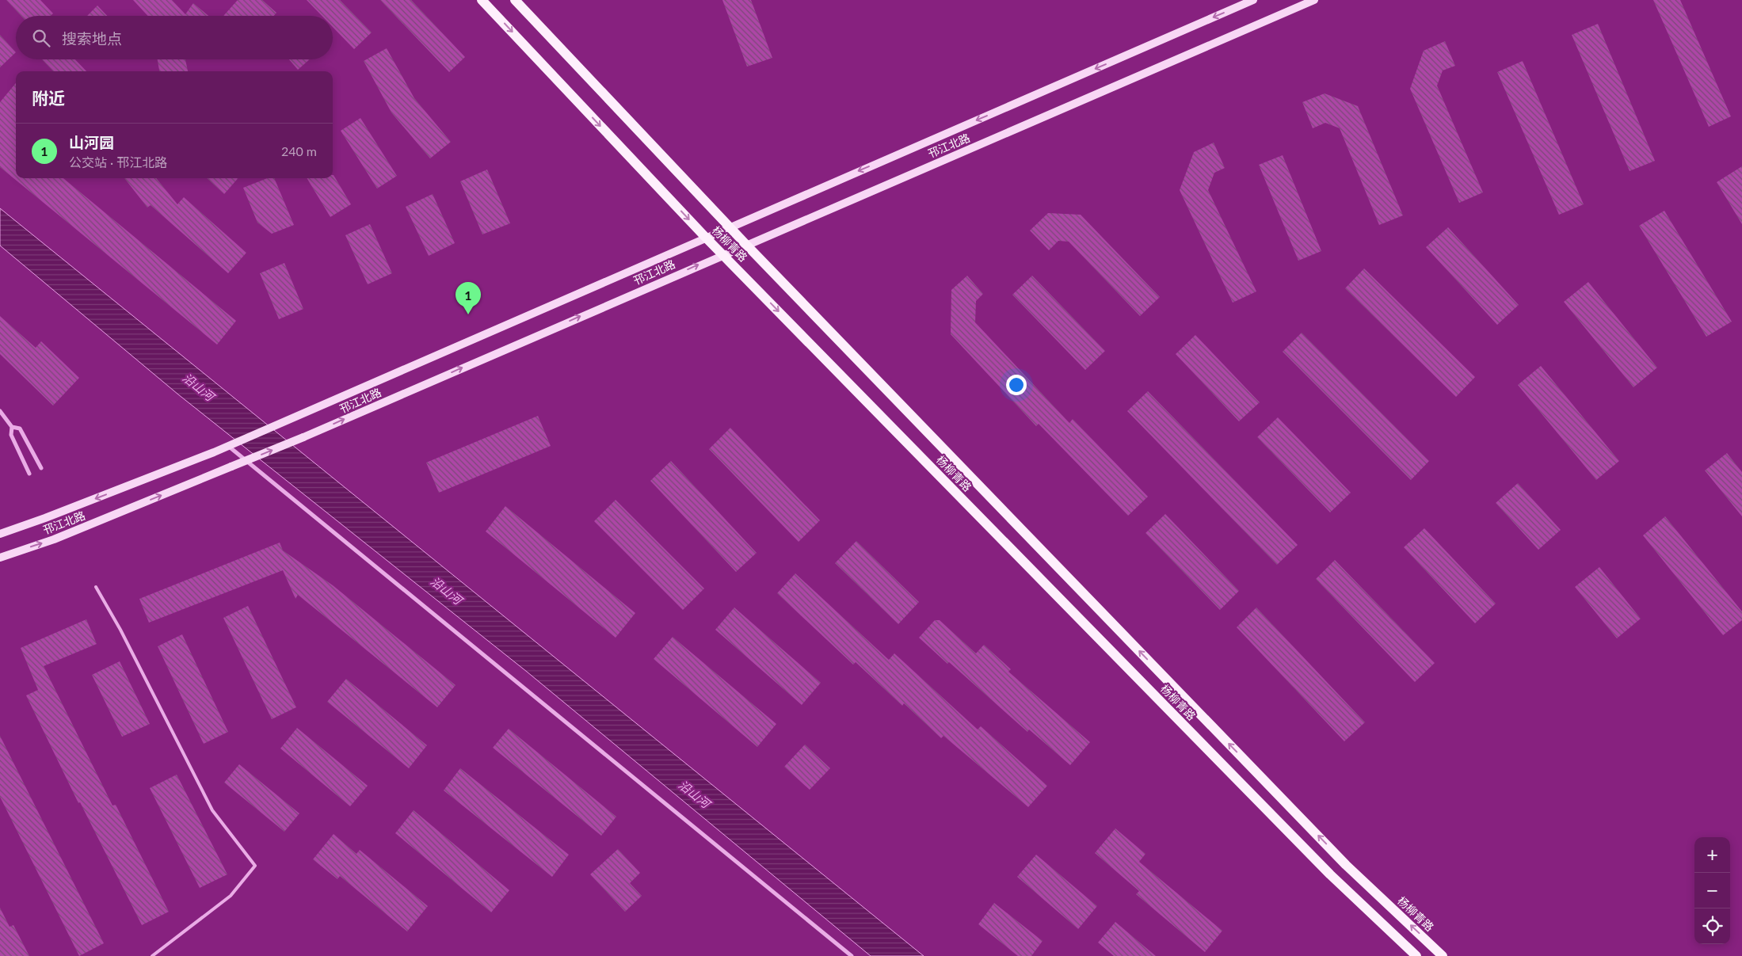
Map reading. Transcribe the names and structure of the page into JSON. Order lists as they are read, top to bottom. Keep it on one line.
{"streets":{"main road":["邗江北路","杨柳青路"]},"crossings":[["邗江北路","杨柳青路"]],"water":["沿山河"],"page":{"search":"搜索地点","heading":"附近","list":[{"mark":"1","name":"山河园","note":"公交站 · 邗江北路","value":"240 m"}],"pins":"1","map_buttons":["+","−"]}}
